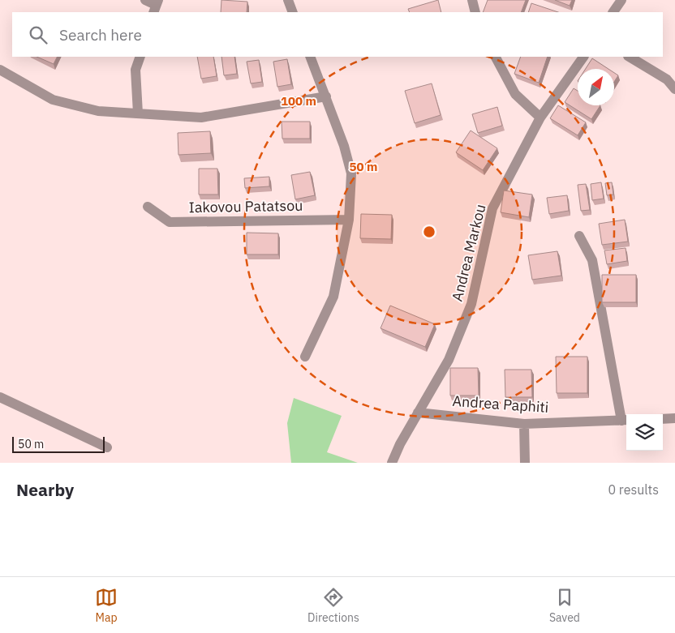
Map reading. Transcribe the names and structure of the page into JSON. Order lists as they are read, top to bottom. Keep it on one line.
{"streets":{"street":["Iakovou Patatsou","Andrea Markou","Andrea Paphiti"]},"crossings":[["Andrea Markou","Andrea Paphiti"]],"scale_bar":"50 m","north":"top right","page":{"search":"Search here","scale":"50 m","heading":["Nearby","0 results"],"nav":["Map","Directions","Saved"]},"rings":["100 m","50 m"]}
